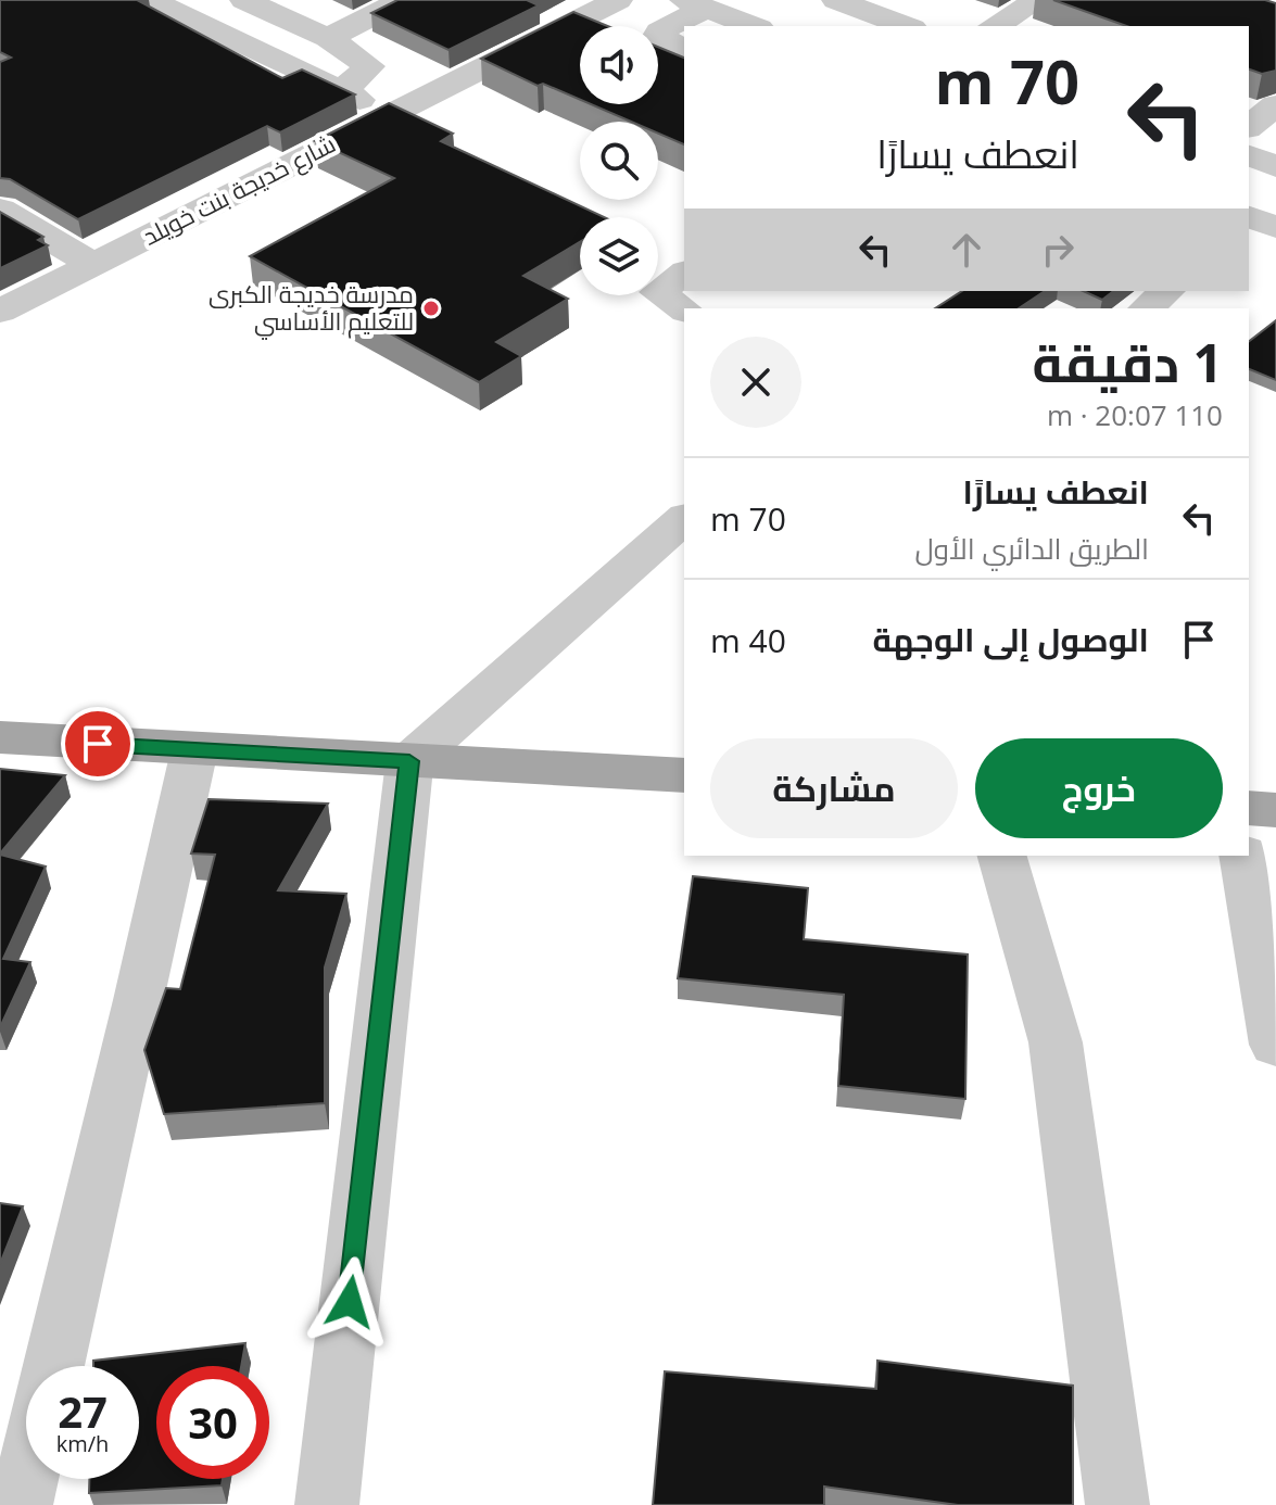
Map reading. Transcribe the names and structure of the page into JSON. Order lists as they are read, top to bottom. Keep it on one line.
{"streets":{"street":["شارع خديجة بنت خويلد"]},"places":["مدرسة خديجة الكبرى للتعليم الأساسي"],"page":{"turn":["70 m","انعطف يسارًا"],"heading":["1 دقيقة","110 m · 20:07"],"list":[{"name":"انعطف يسارًا","note":"الطريق الدائري الأول","value":"70 m"},{"name":"الوصول إلى الوجهة","value":"40 m"}],"buttons":["خروج","مشاركة"],"speed":"27 km/h","limit":"30"}}
